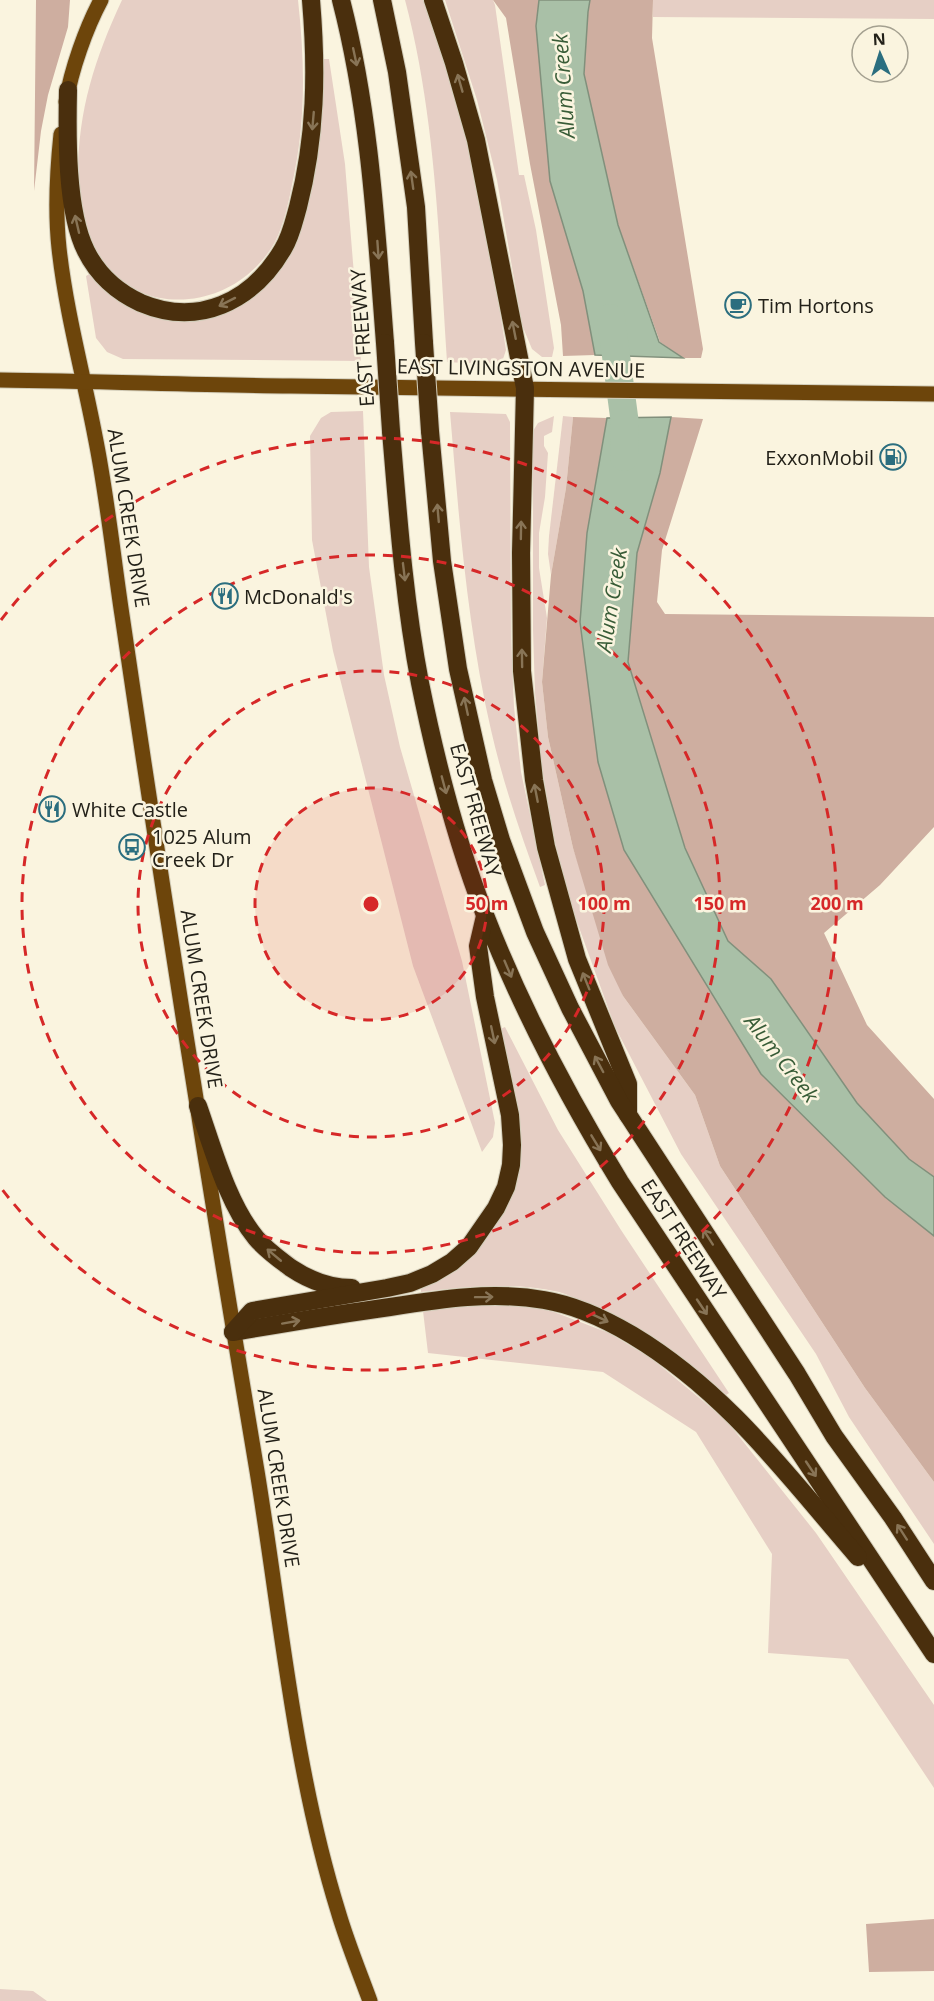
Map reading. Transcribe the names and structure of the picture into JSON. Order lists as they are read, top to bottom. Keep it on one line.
{"streets":{"highway":["EAST FREEWAY"],"main road":["EAST LIVINGSTON AVENUE","ALUM CREEK DRIVE"]},"crossings":[["EAST LIVINGSTON AVENUE","ALUM CREEK DRIVE"]],"water":["Alum Creek"],"places":{"cafe":["Tim Hortons"],"fuel station":["ExxonMobil"],"restaurant":["McDonald's","White Castle"],"bus stop":["1025 Alum Creek Dr"]},"north":"top","rings":["50 m","100 m","150 m","200 m"]}
